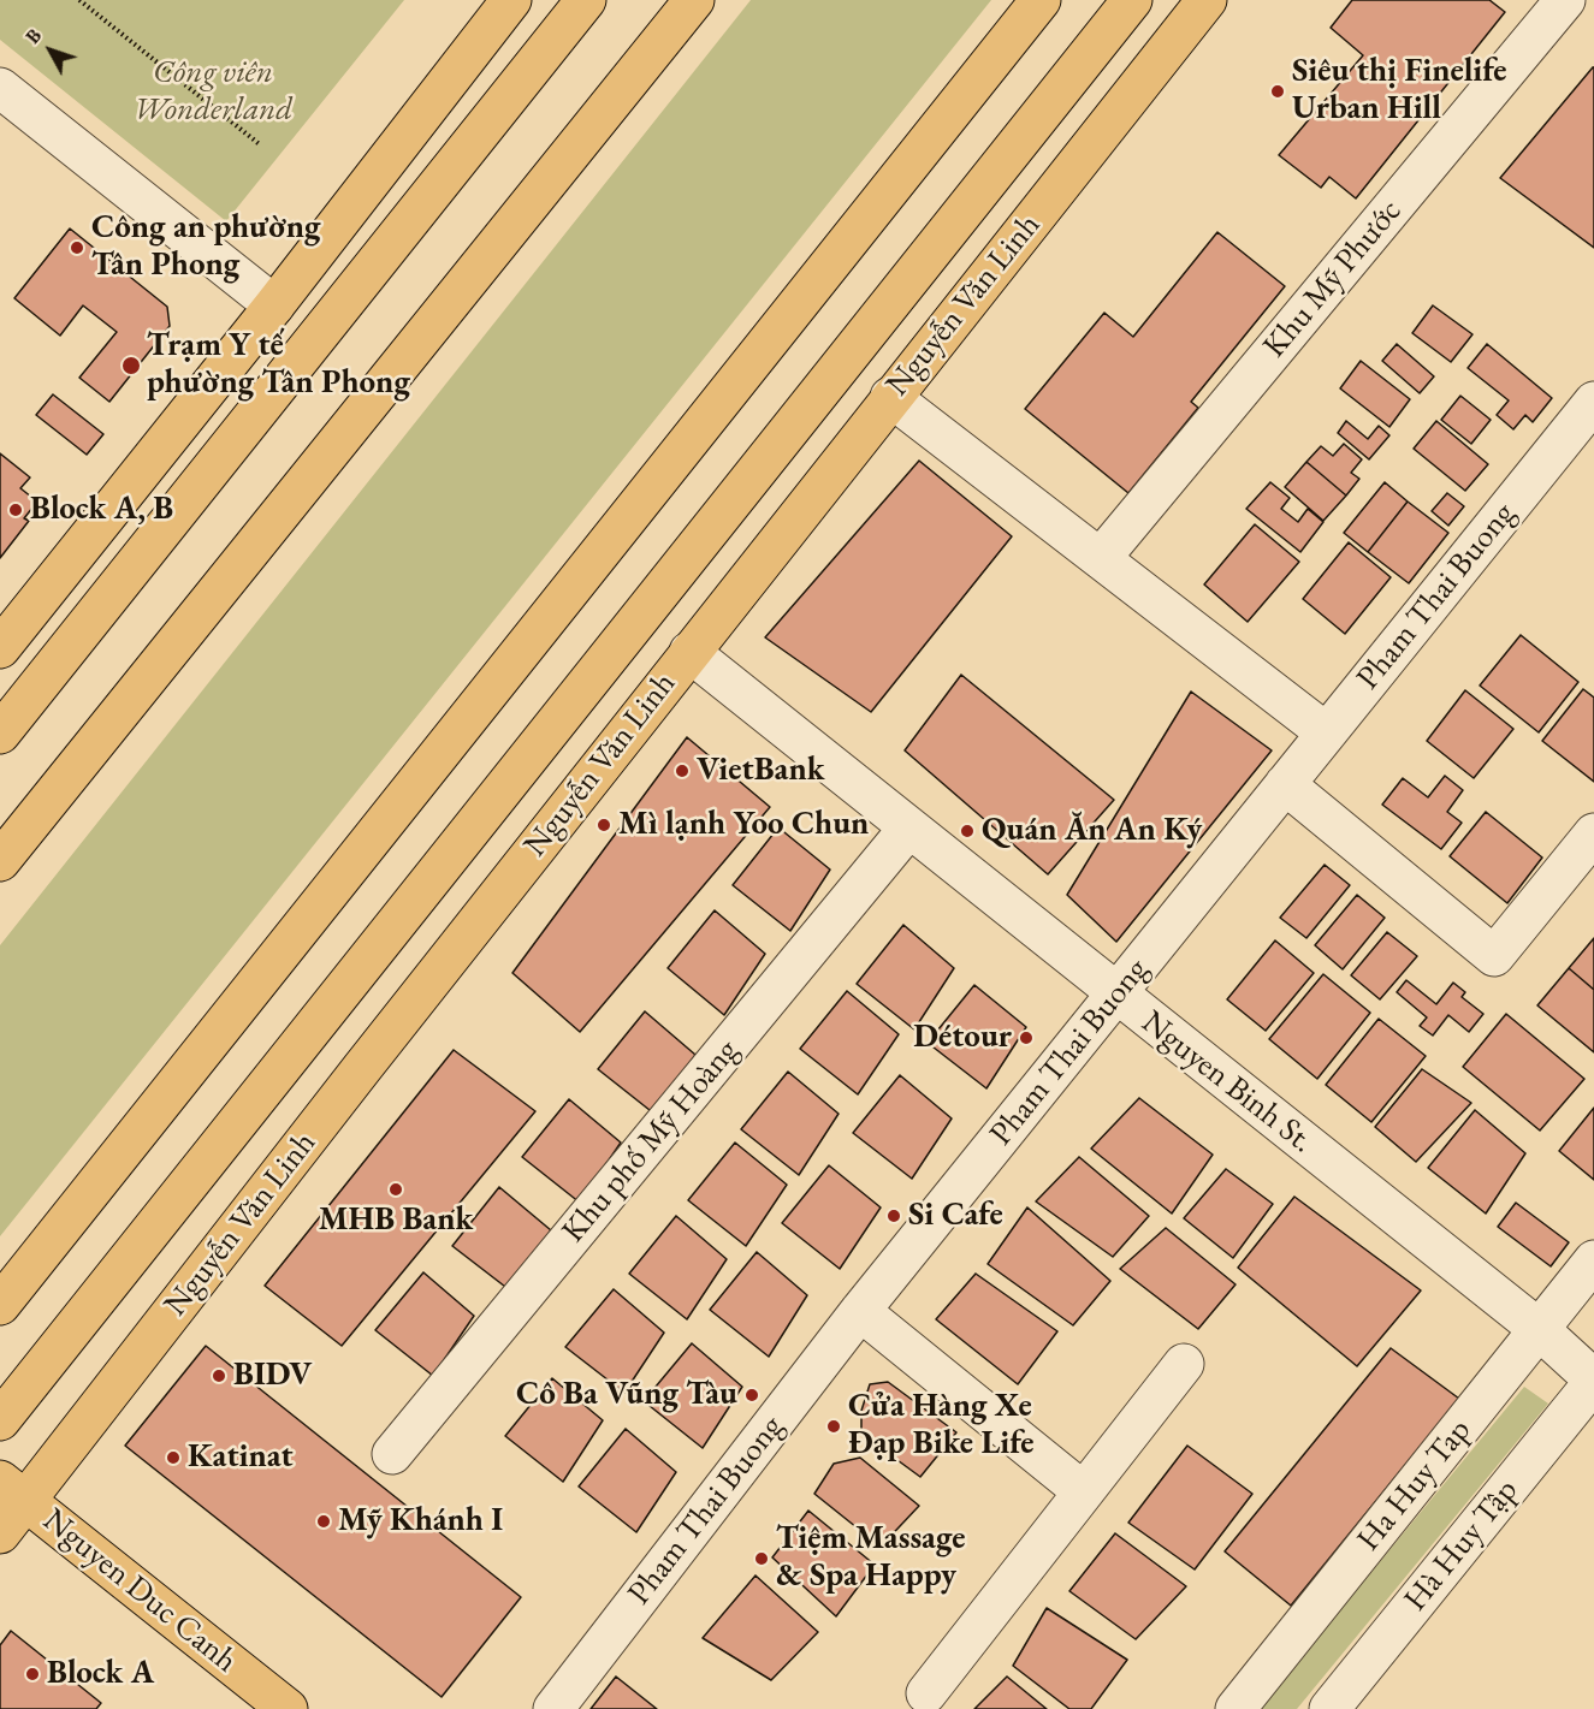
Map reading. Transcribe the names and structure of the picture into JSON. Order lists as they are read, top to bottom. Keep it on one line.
{"streets":{"main road":["Nguyễn Văn Linh","Nguyen Duc Canh"],"street":["Khu Mỹ Phước","Pham Thai Buong","Nguyen Binh St.","Khu phố Mỹ Hoàng","Ha Huy Tap","Hà Huy Tập"]},"crossings":[["Nguyễn Văn Linh","Nguyen Binh St."],["Nguyễn Văn Linh","Nguyen Duc Canh"],["Pham Thai Buong","Nguyen Binh St."],["Nguyen Binh St.","Khu phố Mỹ Hoàng"],["Nguyen Binh St.","Ha Huy Tap"],["Nguyen Binh St.","Hà Huy Tập"]],"parks":["Công viên Wonderland"],"places":["Siêu thị Finelife Urban Hill","Công an phường Tân Phong","Trạm Y tế phường Tân Phong","Block A, B","VietBank","Mì lạnh Yoo Chun","Quán Ăn An Ký","Détour","MHB Bank","Si Cafe","BIDV","Cô Ba Vũng Tàu","Cửa Hàng Xe Đạp Bike Life","Katinat","Mỹ Khánh I","Tiệm Massage & Spa Happy","Block A"],"north":"top left"}
